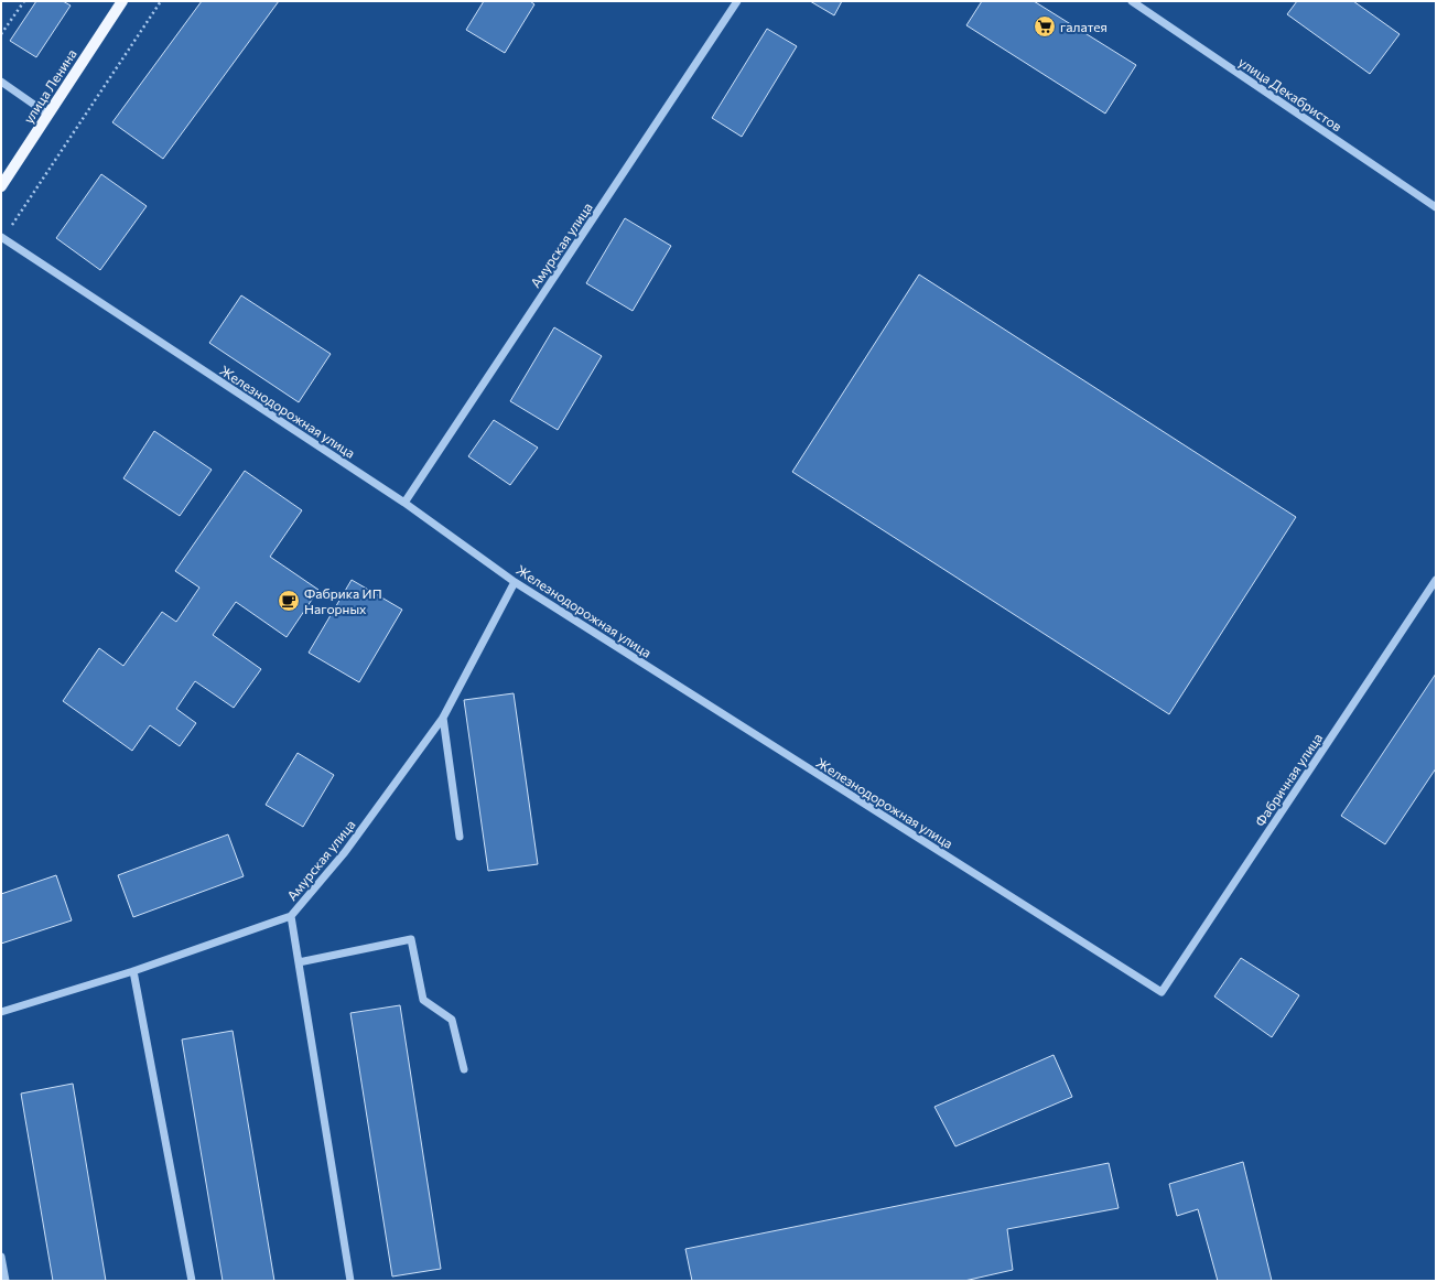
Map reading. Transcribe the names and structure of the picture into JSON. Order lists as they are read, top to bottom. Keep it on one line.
{"streets":{"main road":["улица Ленина"],"street":["улица Декабристов","Амурская улица","Железнодорожная улица","Фабричная улица"]},"crossings":[["Амурская улица","Железнодорожная улица"],["Железнодорожная улица","Фабричная улица"]],"places":{"supermarket":["галатея"],"cafe":["Фабрика ИП Нагорных"]}}
